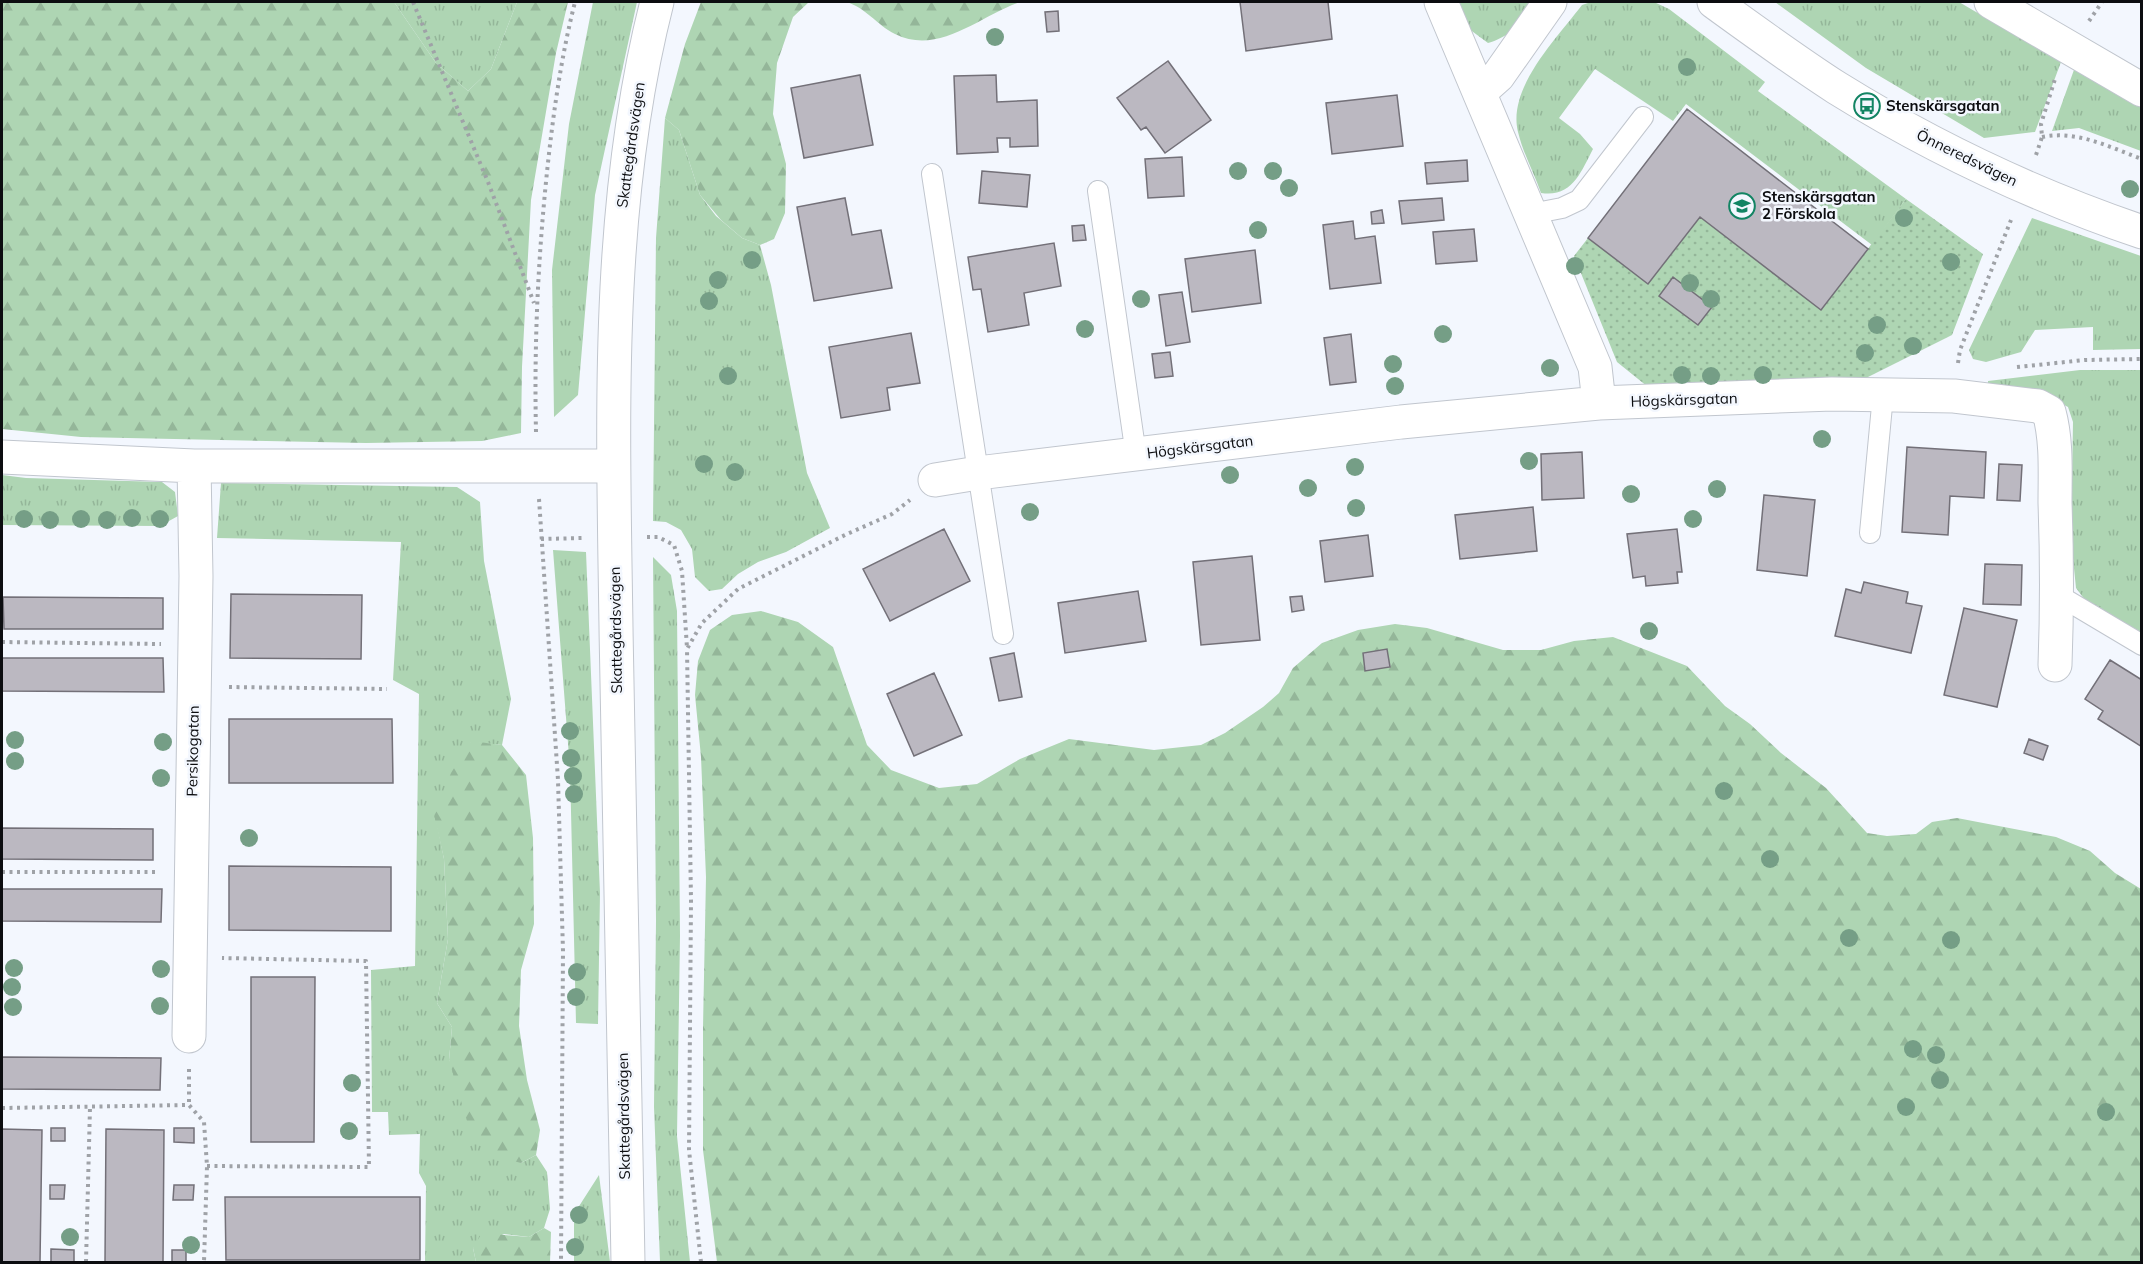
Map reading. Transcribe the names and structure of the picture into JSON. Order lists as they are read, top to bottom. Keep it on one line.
{"streets":{"street":["Skattegårdsvägen","Önneredsvägen","Högskärsgatan","Persikogatan"]},"places":{"bus stop":["Stenskärsgatan"],"school or university":["Stenskärsgatan 2 Förskola"]}}
